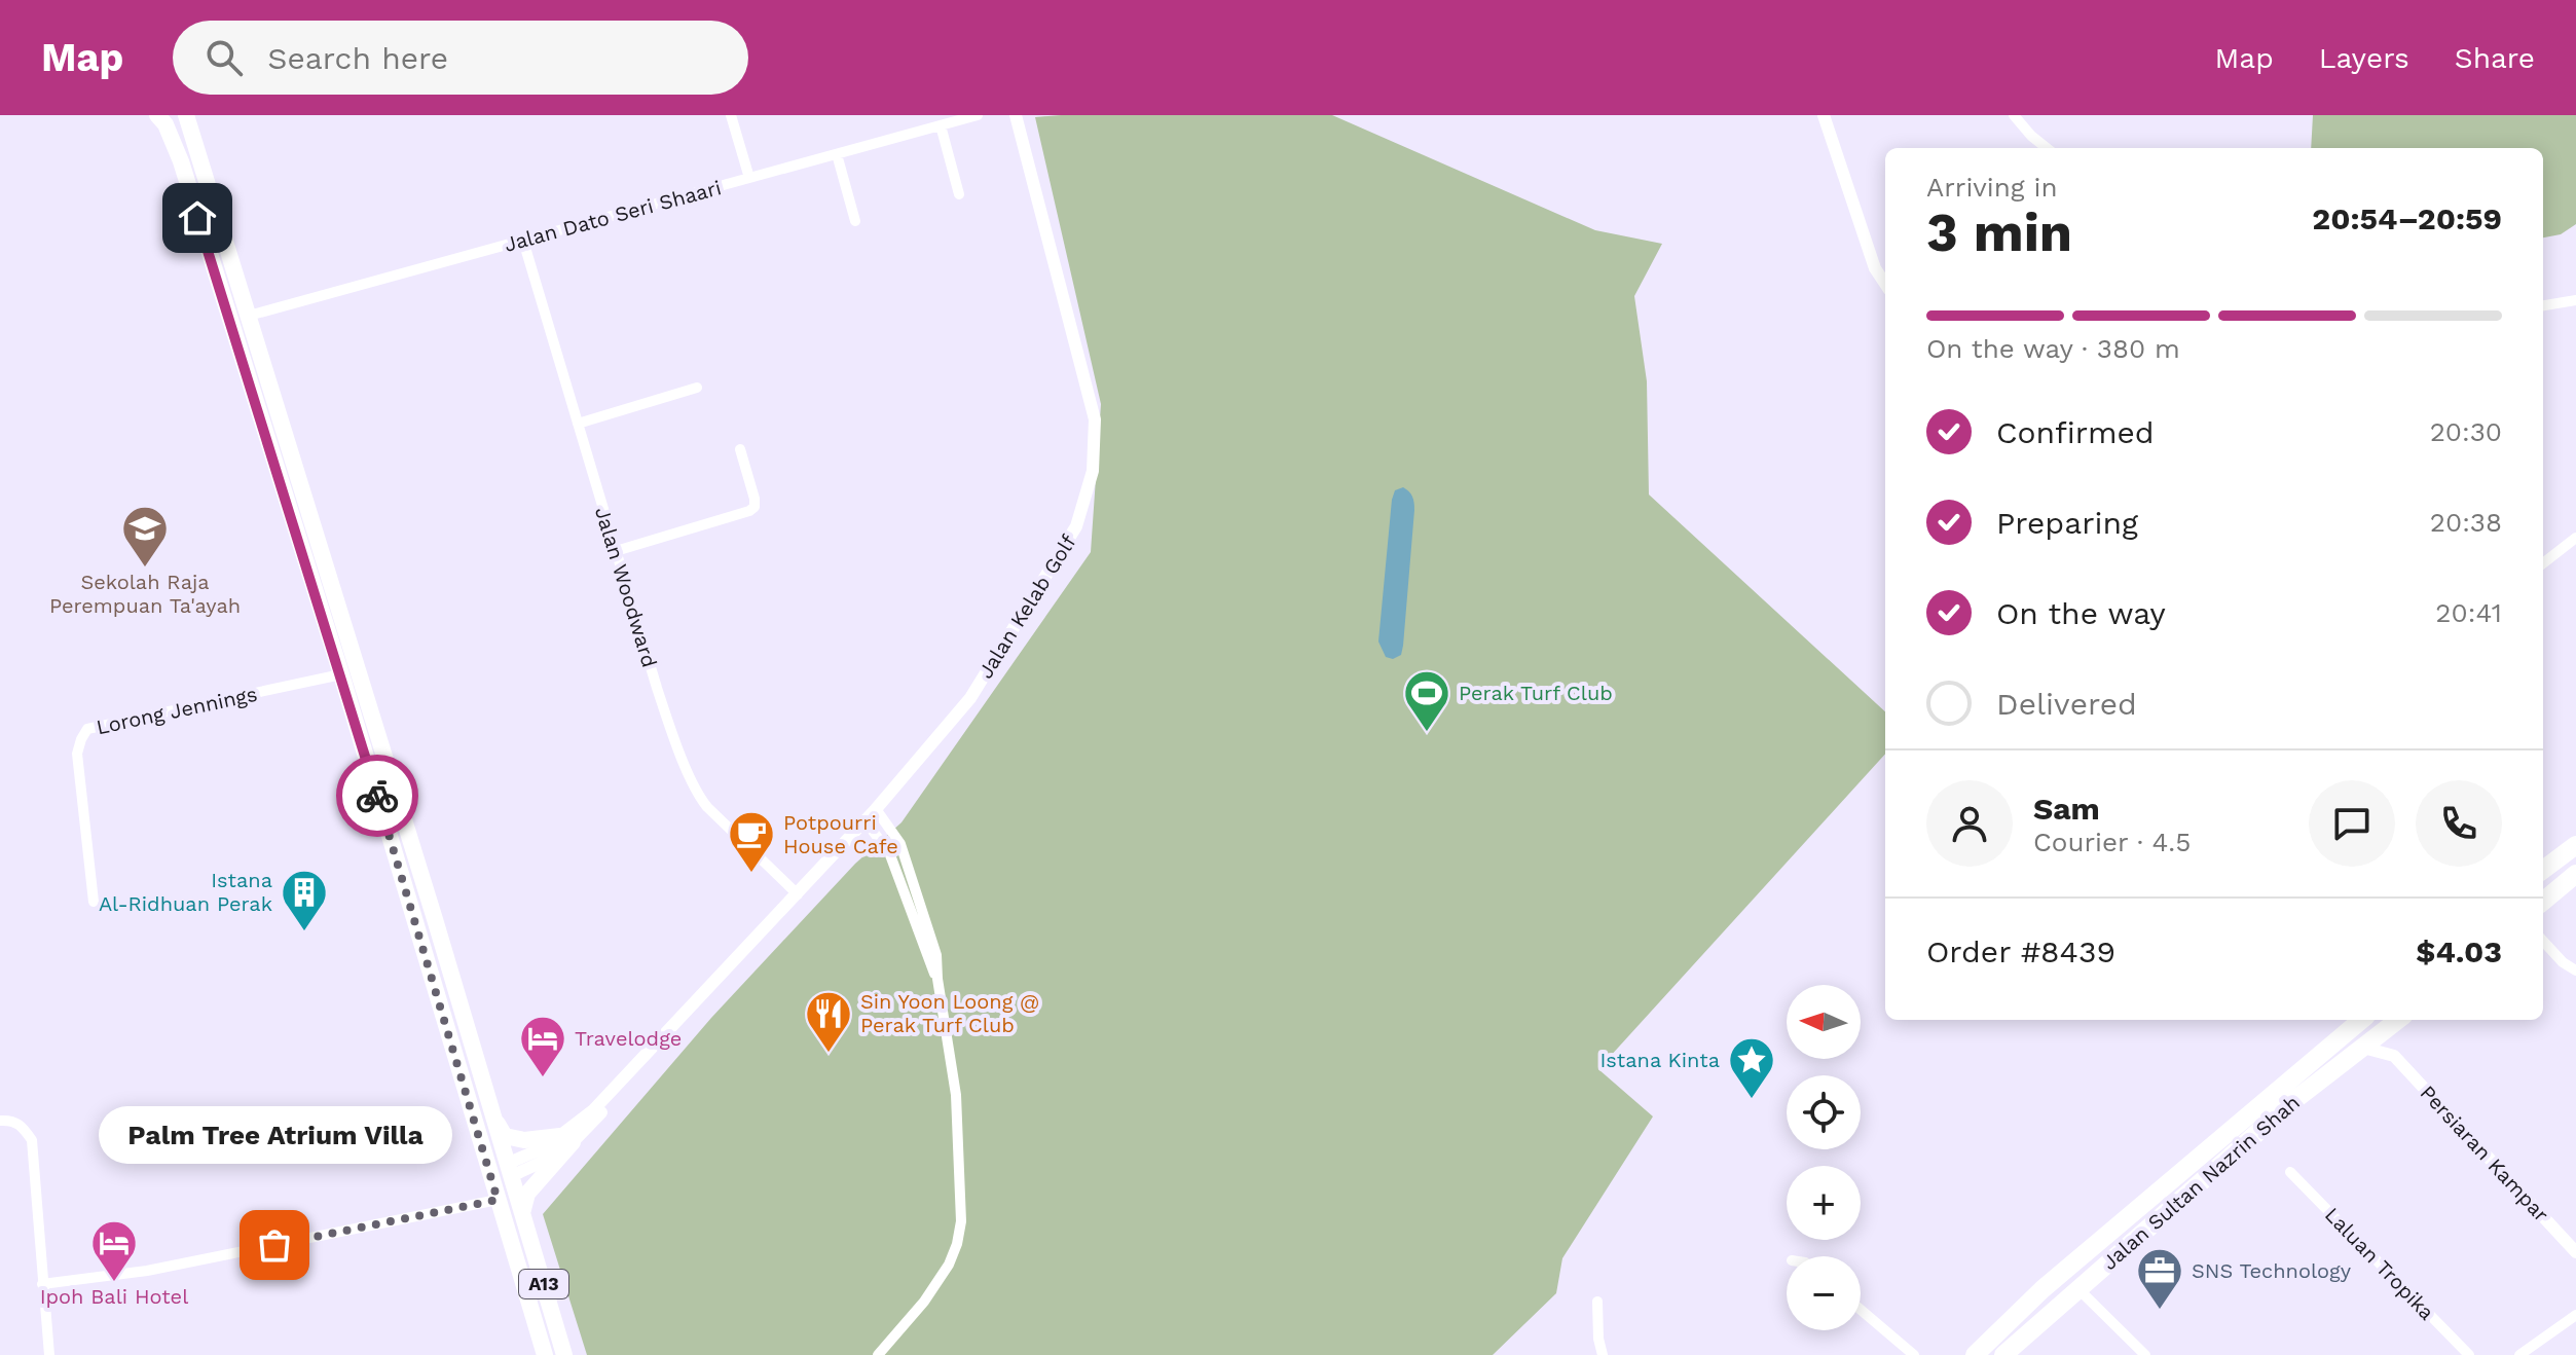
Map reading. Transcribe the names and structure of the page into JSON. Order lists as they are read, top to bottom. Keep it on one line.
{"streets":{"highway":["Jalan Sultan Nazrin Shah"],"main road":["A13"],"street":["Jalan Dato Seri Shaari","Jalan Woodward","Jalan Kelab Golf","Lorong Jennings","Persiaran Kampar","Laluan Tropika"]},"crossings":[["Jalan Dato Seri Shaari","Jalan Woodward"],["Jalan Dato Seri Shaari","A13"],["Jalan Woodward","Jalan Kelab Golf"],["Lorong Jennings","A13"]],"places":{"school or university":["Sekolah Raja Perempuan Ta'ayah"],"sports":["Perak Turf Club"],"cafe":["Potpourri House Cafe"],"building":["Istana Al-Ridhuan Perak"],"restaurant":["Sin Yoon Loong @ Perak Turf Club"],"hotel":["Travelodge","Ipoh Bali Hotel"],"place":["Istana Kinta"],"other":["Palm Tree Atrium Villa"],"office":["SNS Technology"]},"north":"left","page":{"header":"Map","search":"Search here","nav":["Map","Layers","Share"],"heading":["3 min","Arriving in","20:54–20:59"],"panel":["Sam","Courier · 4.5","Order #8439","$4.03"],"bar":"On the way · 380 m","list":[["Confirmed","20:30"],["Preparing","20:38"],["On the way","20:41"],"Delivered"],"map_buttons":["+","−"],"bubble":"Palm Tree Atrium Villa"}}
